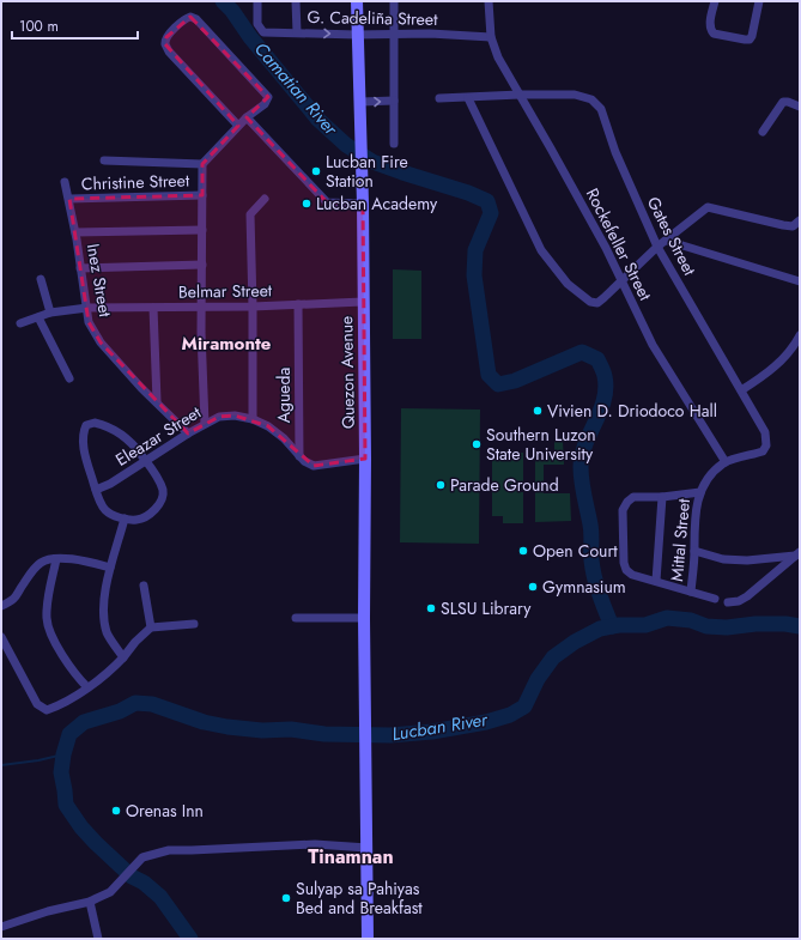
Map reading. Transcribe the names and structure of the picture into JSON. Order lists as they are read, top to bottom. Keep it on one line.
{"streets":{"main road":["Quezon Avenue"],"street":["G. Cadeliña Street","Christine Street","Gates Street","Rockefeller Street","Inez Street","Belmar Street","Agueda","Eleazar Street","Mittal Street"]},"crossings":[["G. Cadeliña Street","Rockefeller Street"],["G. Cadeliña Street","Quezon Avenue"],["Christine Street","Inez Street"],["Gates Street","Rockefeller Street"],["Gates Street","Mittal Street"],["Rockefeller Street","Mittal Street"],["Inez Street","Belmar Street"],["Inez Street","Eleazar Street"],["Belmar Street","Quezon Avenue"],["Belmar Street","Agueda"],["Quezon Avenue","Eleazar Street"],["Agueda","Eleazar Street"]],"districts":["Miramonte","Tinamnan"],"water":["Camatian River","Lucban River"],"places":["Lucban Fire Station","Lucban Academy","Vivien D. Driodoco Hall","Southern Luzon State University","Parade Ground","Open Court","Gymnasium","SLSU Library","Orenas Inn","Sulyap sa Pahiyas Bed and Breakfast"],"scale_bar":"100 m"}
